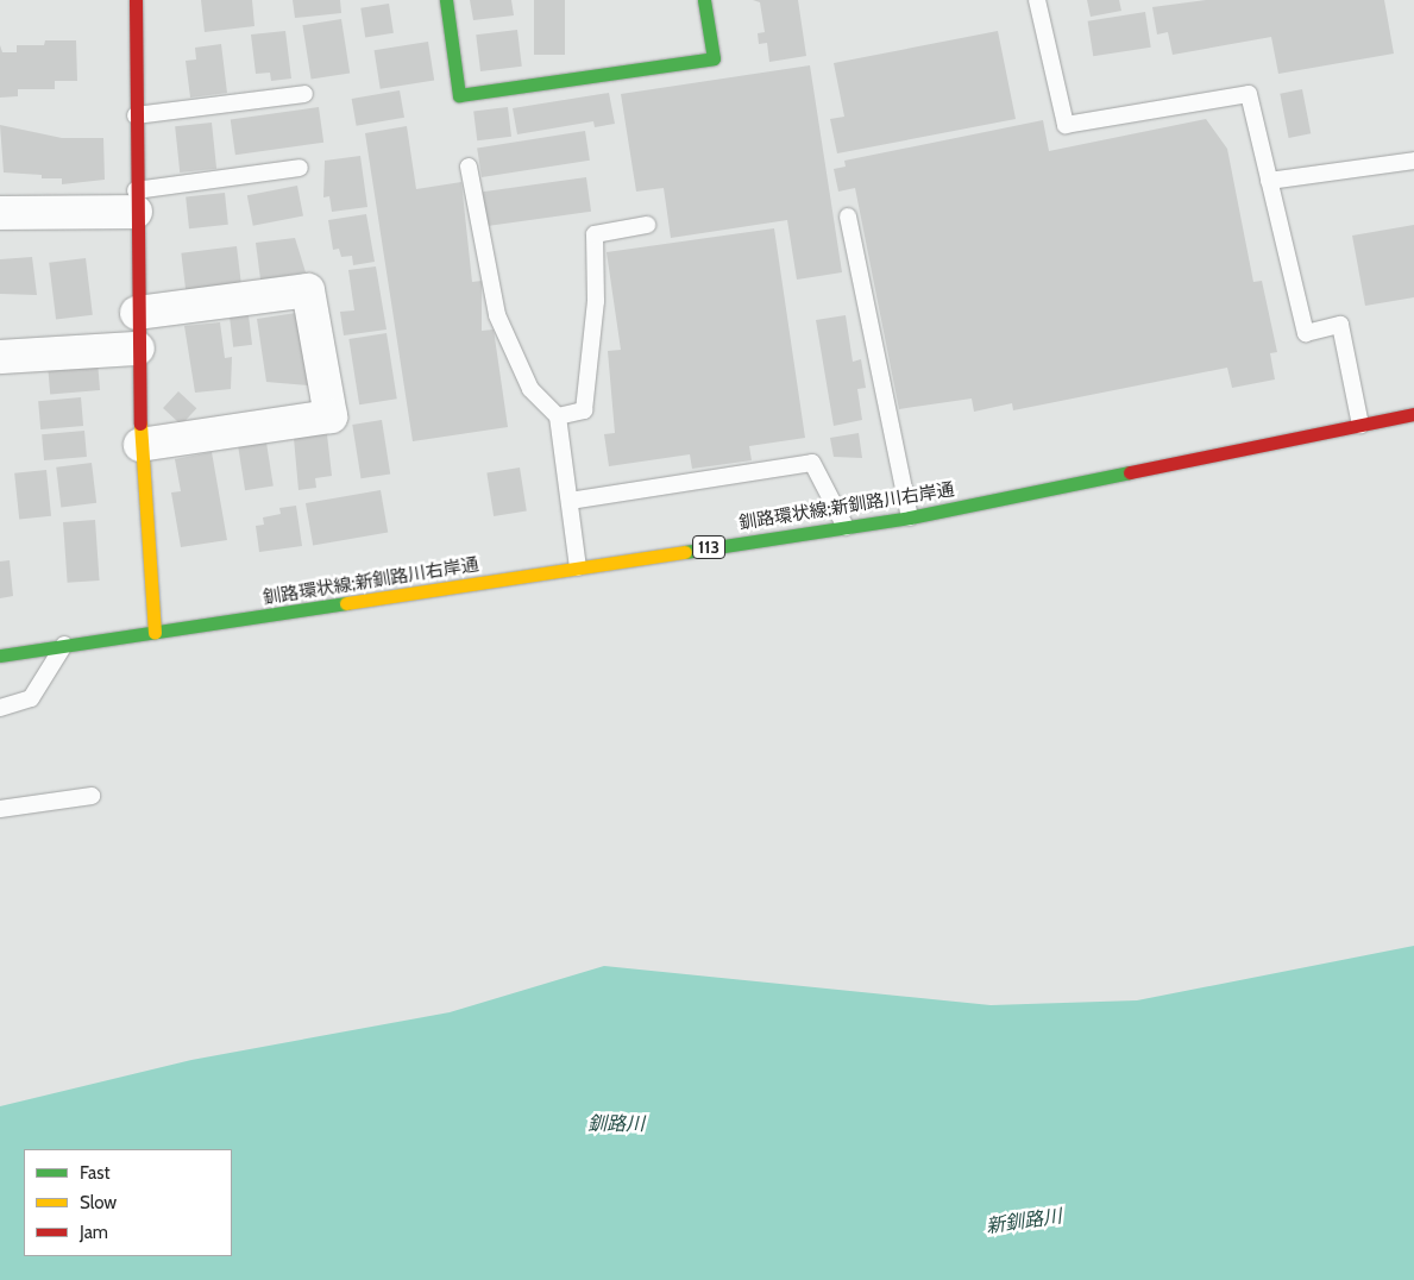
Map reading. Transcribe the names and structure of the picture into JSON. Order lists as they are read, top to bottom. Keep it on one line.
{"streets":{"main road":["釧路環状線;新釧路川右岸通","113"]},"water":["釧路川","新釧路川"],"legend":["Fast","Slow","Jam"]}
